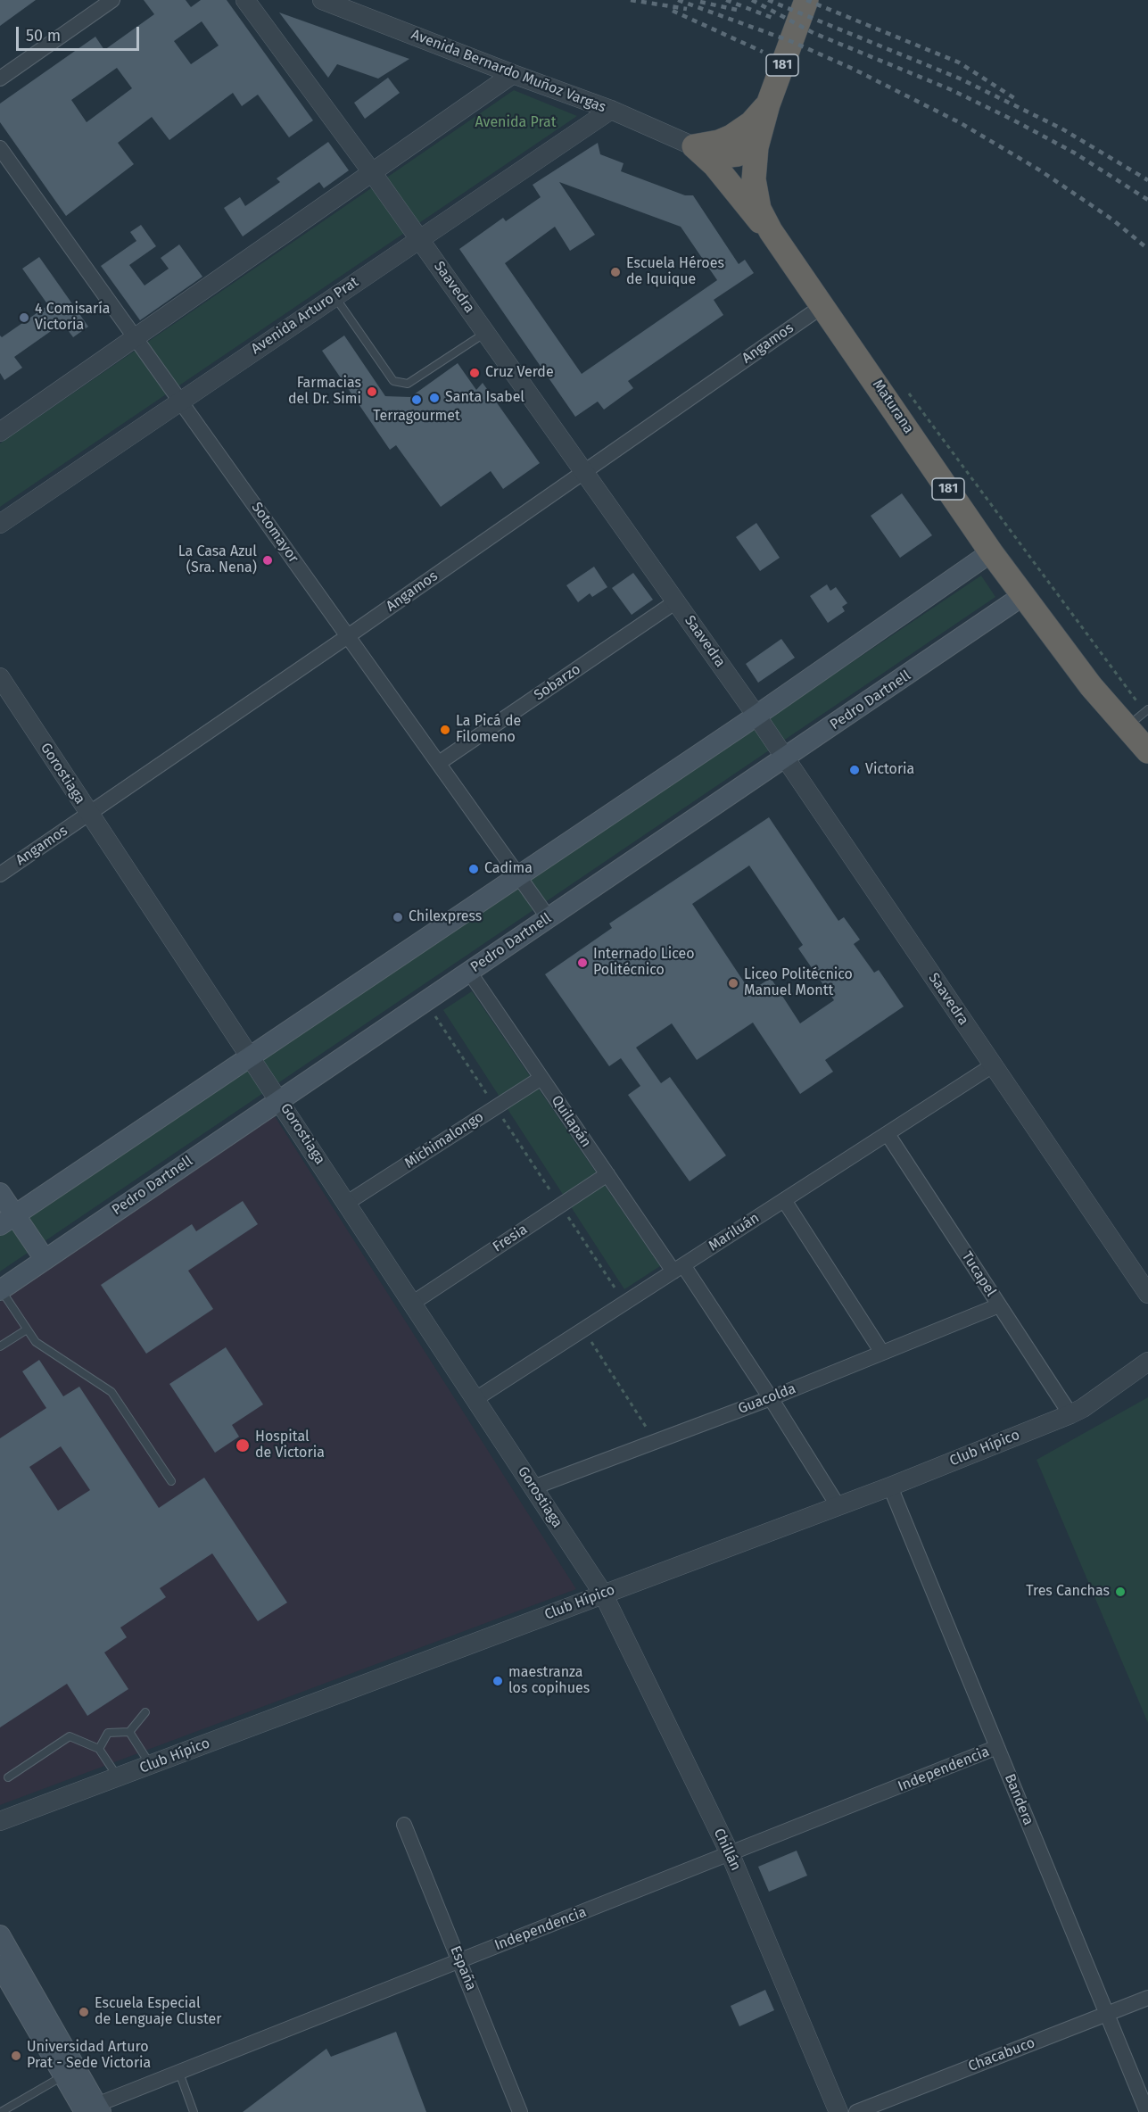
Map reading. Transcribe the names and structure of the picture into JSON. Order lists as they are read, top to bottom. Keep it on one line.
{"streets":{"highway":["181","Maturana"],"main road":["Pedro Dartnell"],"street":["Avenida Bernardo Muñoz Vargas","Saavedra","Avenida Arturo Prat","Angamos","Sotomayor","Sobarzo","Gorostiaga","Quilapán","Michimalongo","Mariluán","Fresia","Tucapel","Guacolda","Club Hípico","Independencia","Bandera","Chillán","España","Chacabuco"]},"crossings":[["Avenida Bernardo Muñoz Vargas","Avenida Arturo Prat"],["Saavedra","Avenida Arturo Prat"],["Saavedra","Angamos"],["Saavedra","Sobarzo"],["Saavedra","Pedro Dartnell"],["Saavedra","Mariluán"],["Avenida Arturo Prat","Sotomayor"],["Angamos","Maturana"],["Angamos","Sotomayor"],["Angamos","Gorostiaga"],["Maturana","Pedro Dartnell"],["Sotomayor","Sobarzo"],["Sotomayor","Pedro Dartnell"],["Pedro Dartnell","Gorostiaga"],["Pedro Dartnell","Quilapán"],["Gorostiaga","Michimalongo"],["Gorostiaga","Mariluán"],["Gorostiaga","Fresia"],["Gorostiaga","Guacolda"],["Gorostiaga","Club Hípico"],["Gorostiaga","Chillán"],["Quilapán","Michimalongo"],["Quilapán","Mariluán"],["Quilapán","Fresia"],["Quilapán","Guacolda"],["Quilapán","Club Hípico"],["Mariluán","Tucapel"],["Tucapel","Guacolda"],["Tucapel","Club Hípico"],["Club Hípico","Bandera"],["Club Hípico","Chillán"],["Independencia","Bandera"],["Independencia","Chillán"],["Independencia","España"],["Bandera","Chacabuco"]],"parks":["Avenida Prat"],"places":["Escuela Héroes de Iquique","4 Comisaría Victoria","Cruz Verde","Farmacias del Dr. Simi","Santa Isabel","Terragourmet","La Casa Azul (Sra. Nena)","La Picá de Filomeno","Victoria","Cadima","Chilexpress","Internado Liceo Politécnico","Liceo Politécnico Manuel Montt","Hospital de Victoria","Tres Canchas","maestranza los copihues","Escuela Especial de Lenguaje Cluster","Universidad Arturo Prat - Sede Victoria"],"scale_bar":"50 m"}
